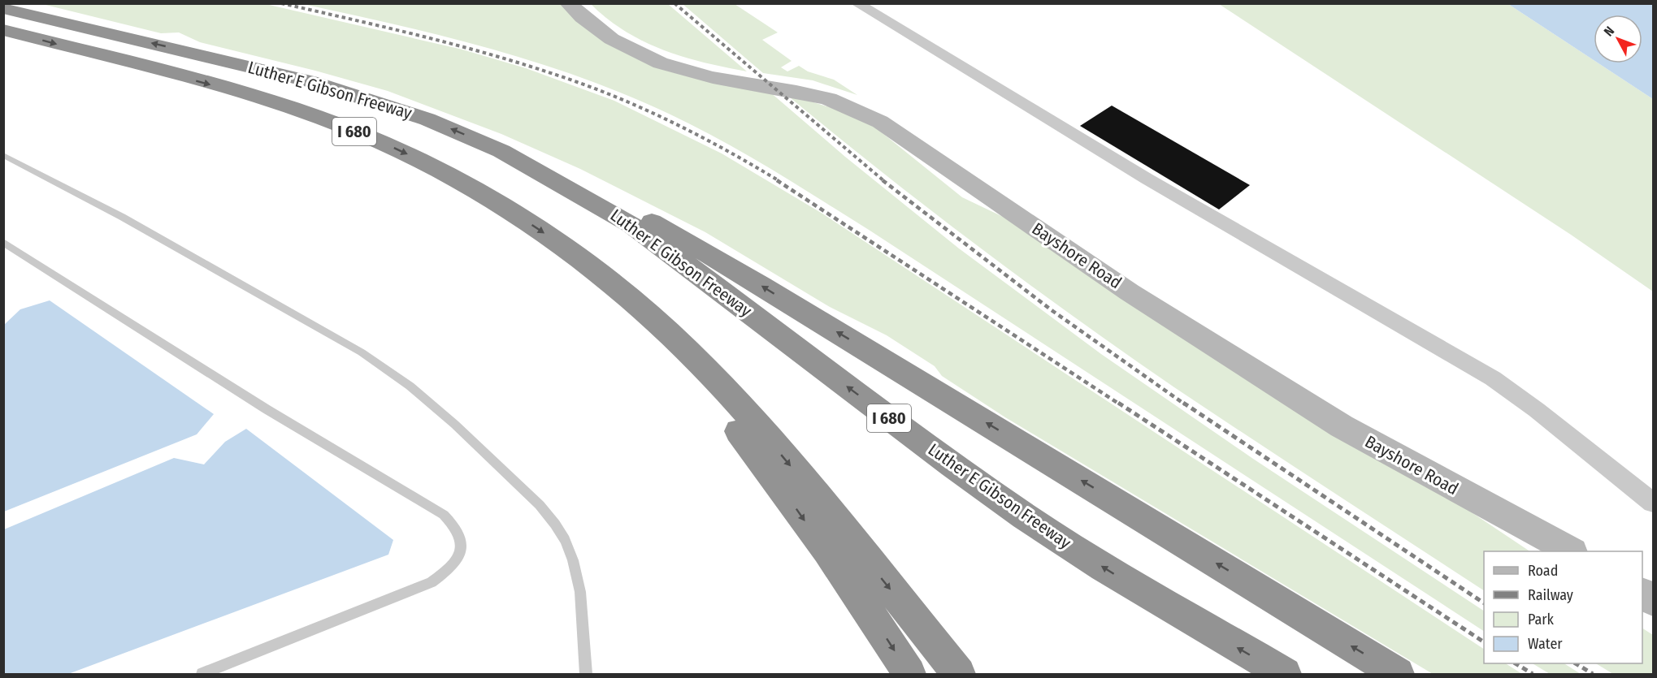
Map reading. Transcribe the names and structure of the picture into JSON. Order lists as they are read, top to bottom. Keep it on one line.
{"streets":{"highway":["Luther E Gibson Freeway","I 680"],"street":["Bayshore Road"]},"legend":["Road","Railway","Park","Water"],"north":"top left"}
